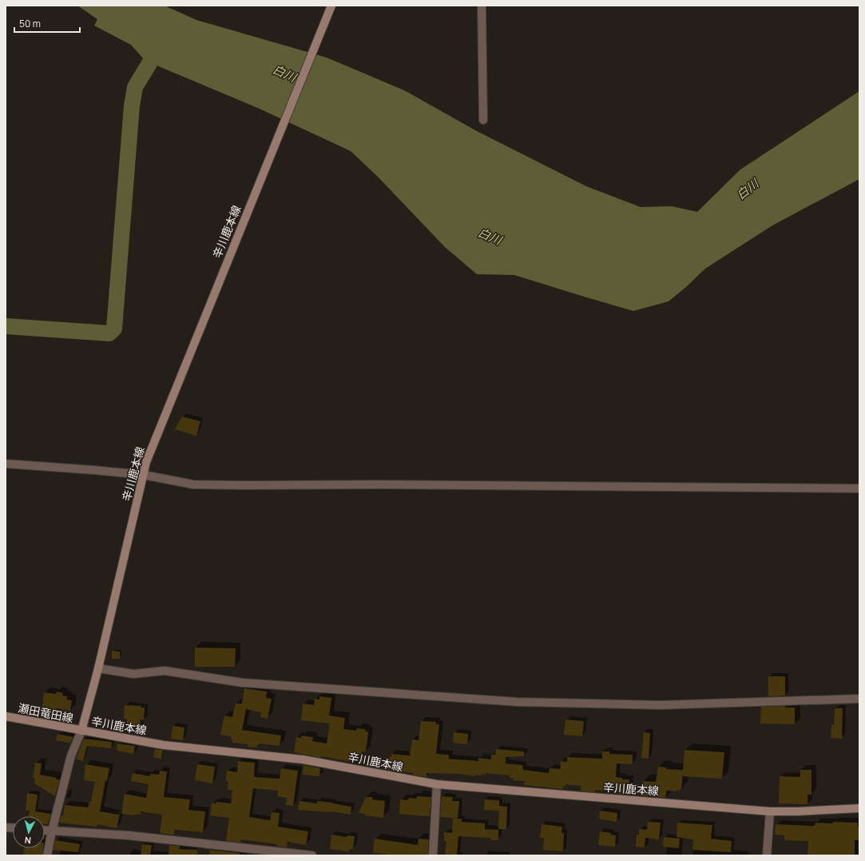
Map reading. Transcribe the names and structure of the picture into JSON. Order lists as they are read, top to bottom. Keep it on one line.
{"streets":{"main road":["辛川鹿本線","瀬田竜田線"]},"crossings":[["辛川鹿本線","瀬田竜田線"]],"water":["白川"],"scale_bar":"50 m","north":"bottom"}
